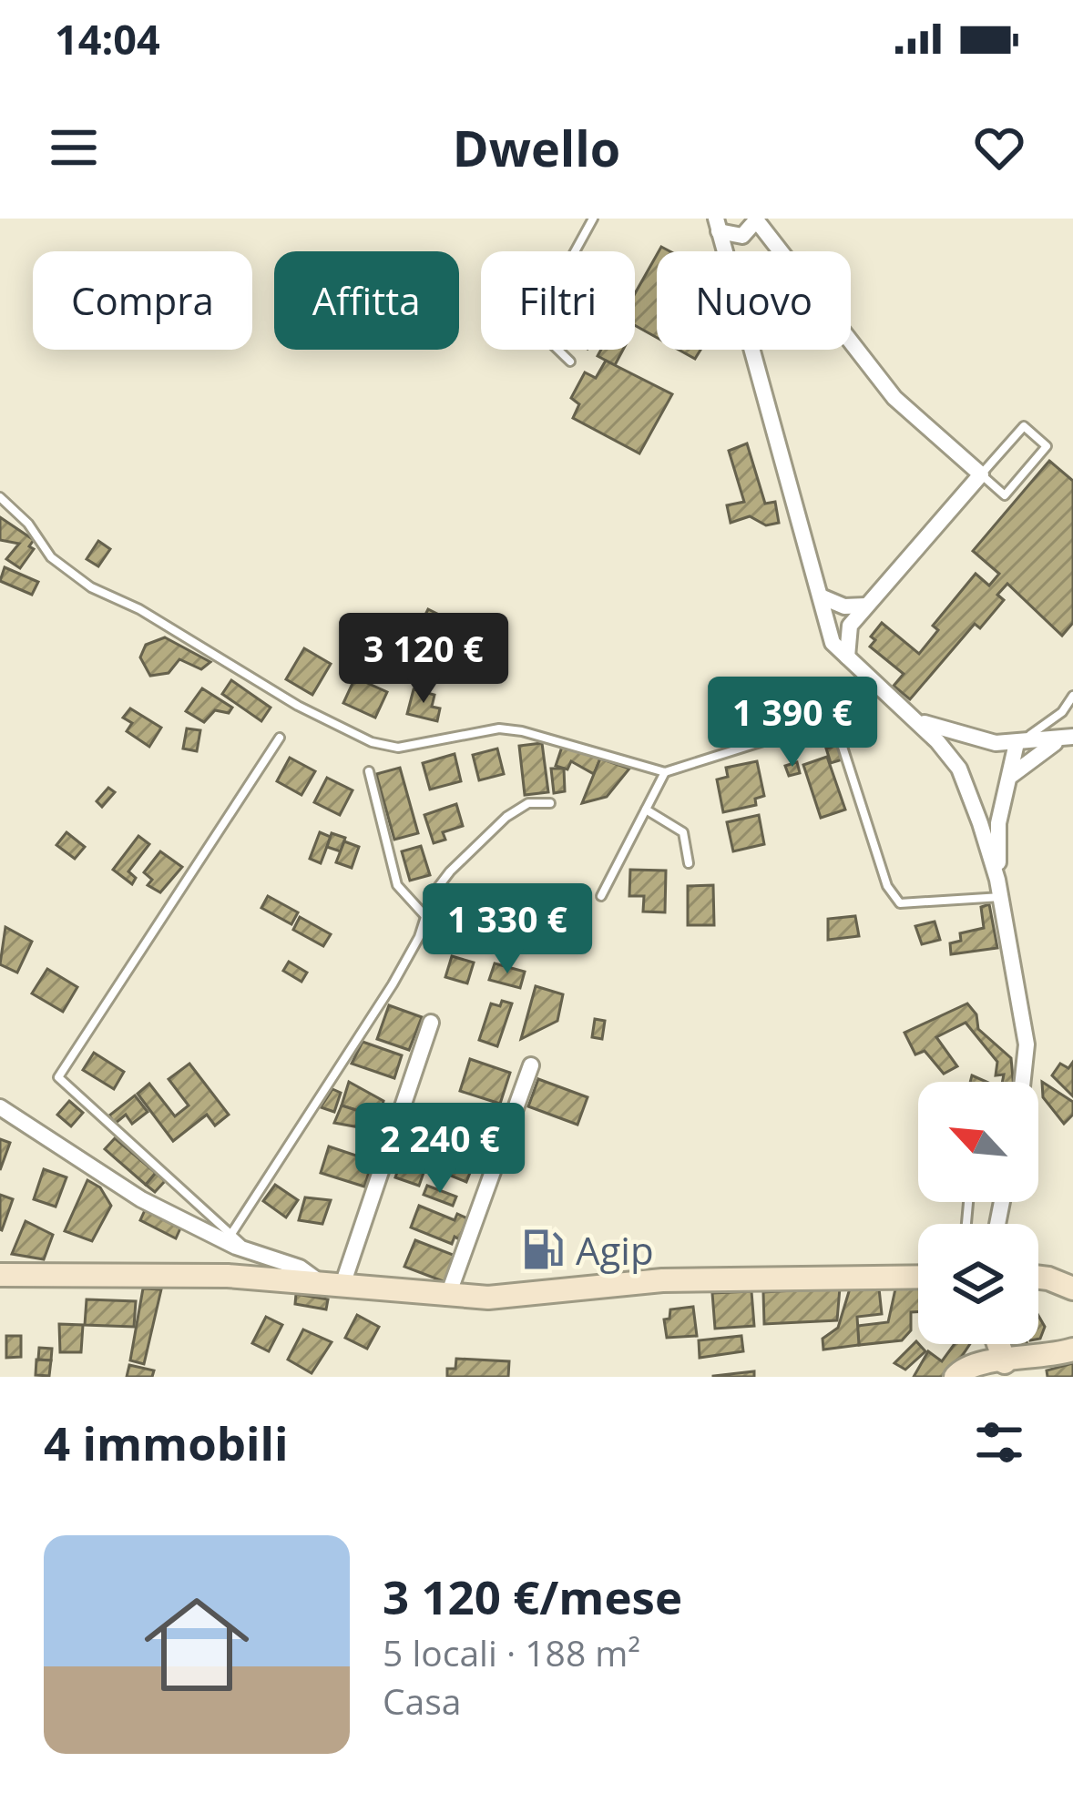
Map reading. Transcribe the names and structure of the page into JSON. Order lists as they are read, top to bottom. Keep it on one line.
{"places":{"fuel station":["Agip"]},"north":"top left","page":{"status":"14:04","header":"Dwello","chip":["Compra","Affitta","Filtri","Nuovo"],"price":["3 120 €","1 390 €","1 330 €","2 240 €"],"heading":"4 immobili","list":[{"name":"3 120 €/mese","note":"5 locali · 188 m² · Casa"}]}}
